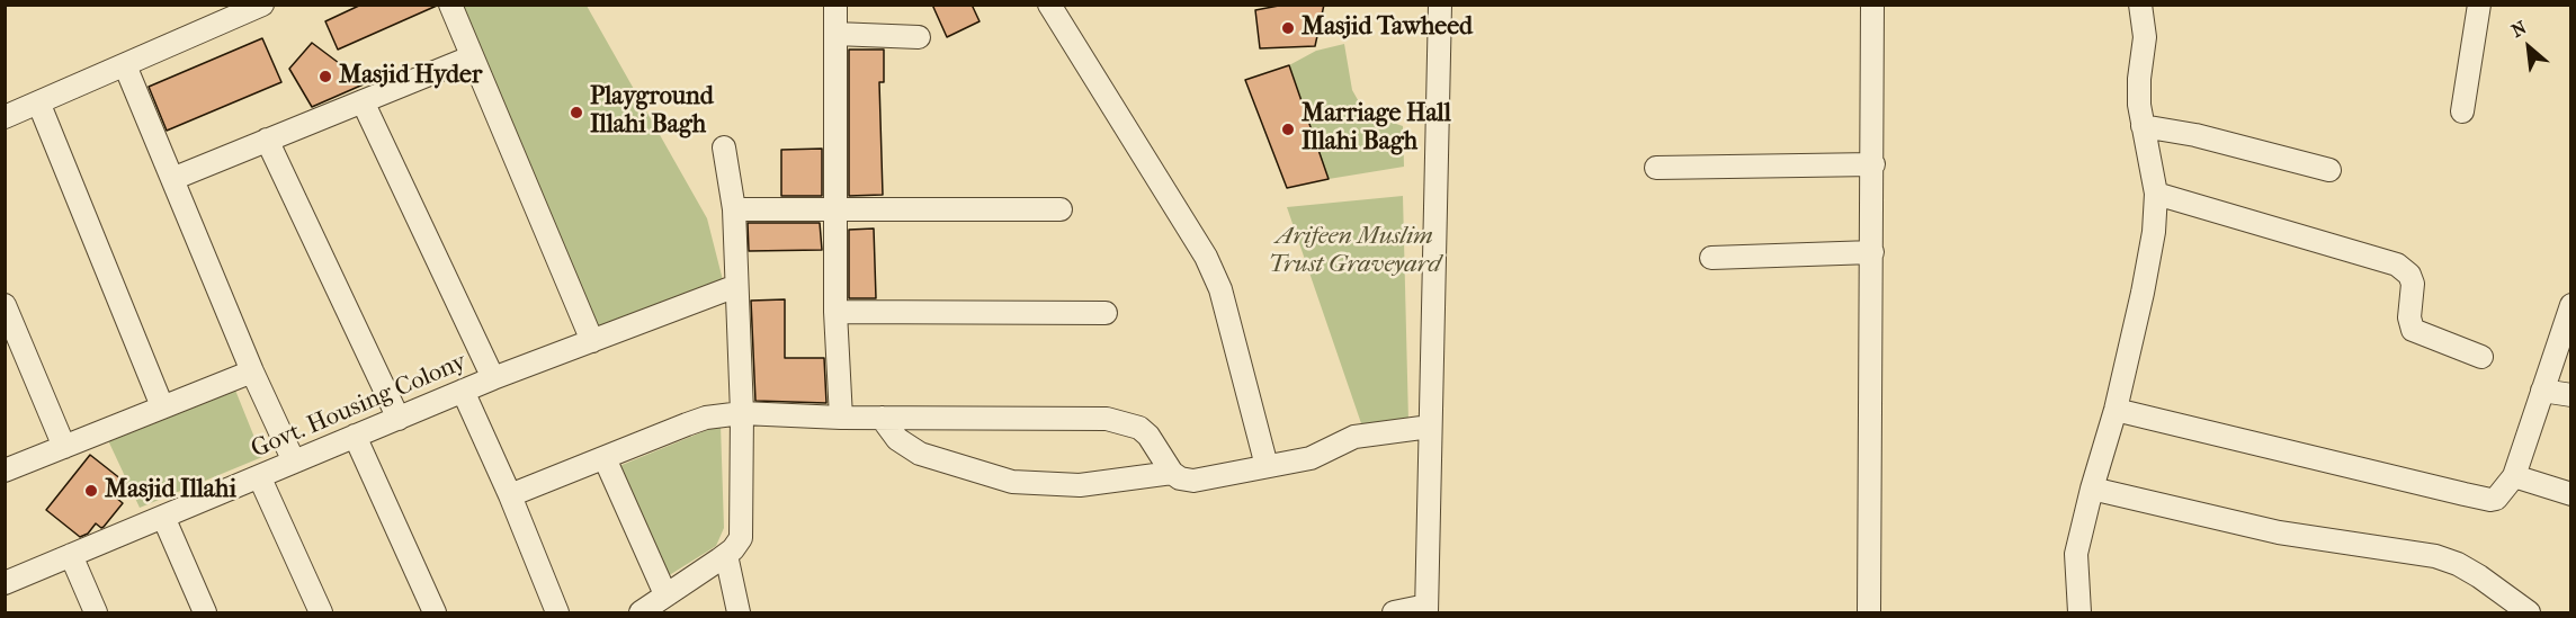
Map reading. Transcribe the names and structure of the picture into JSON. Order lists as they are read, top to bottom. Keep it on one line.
{"streets":{"street":["Govt. Housing Colony"]},"parks":["Arifeen Muslim Trust Graveyard"],"places":["Masjid Tawheed","Masjid Hyder","Playground Illahi Bagh","Marriage Hall Illahi Bagh","Masjid Illahi"],"north":"top left"}
